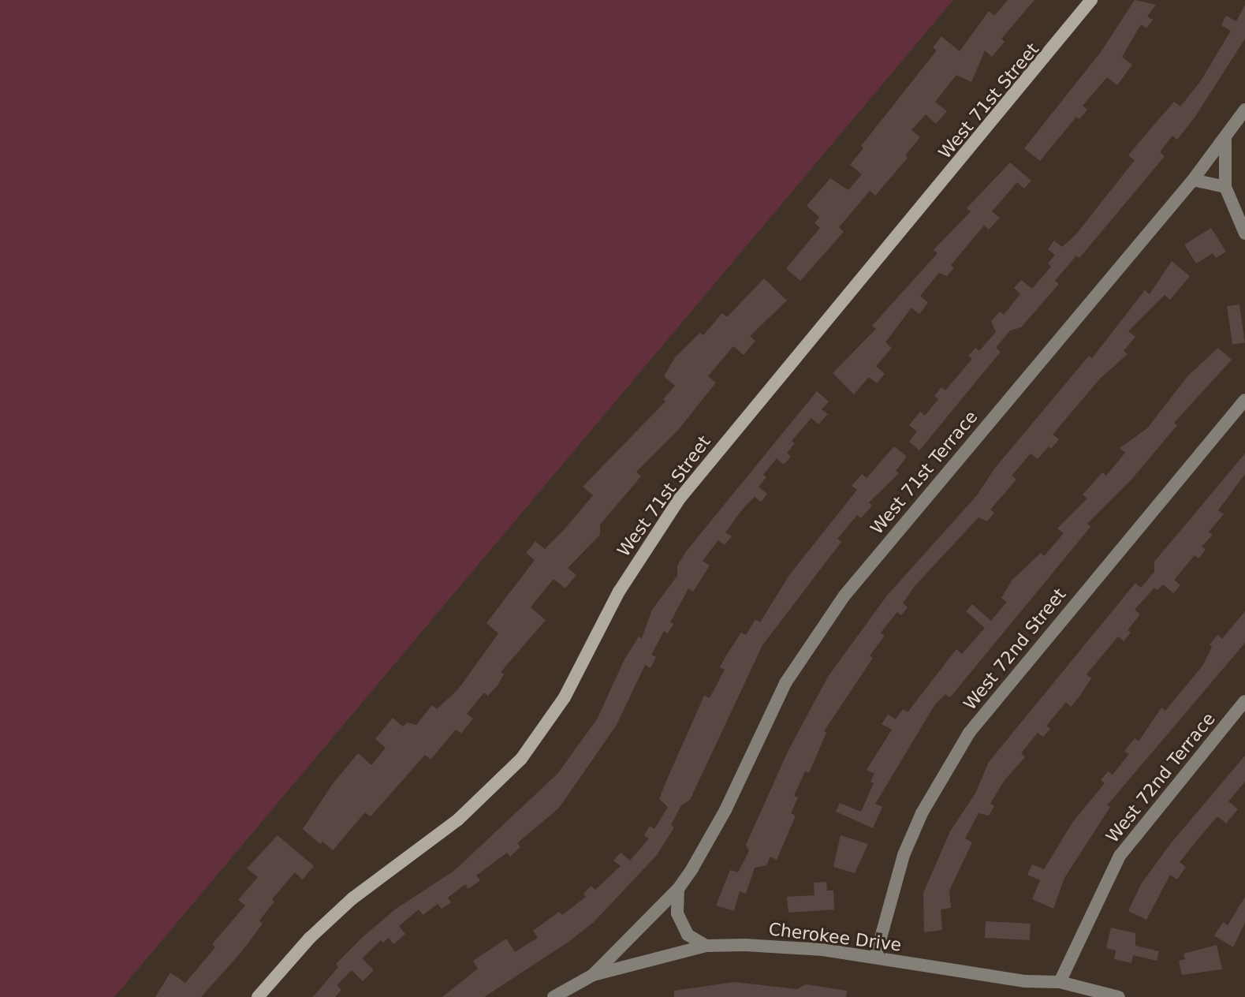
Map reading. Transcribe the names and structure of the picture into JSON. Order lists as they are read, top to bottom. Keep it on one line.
{"streets":{"street":["West 71st Street","West 71st Terrace","West 72nd Street","West 72nd Terrace","Cherokee Drive"]},"crossings":[["West 71st Terrace","Cherokee Drive"],["West 72nd Street","Cherokee Drive"],["West 72nd Terrace","Cherokee Drive"]]}
